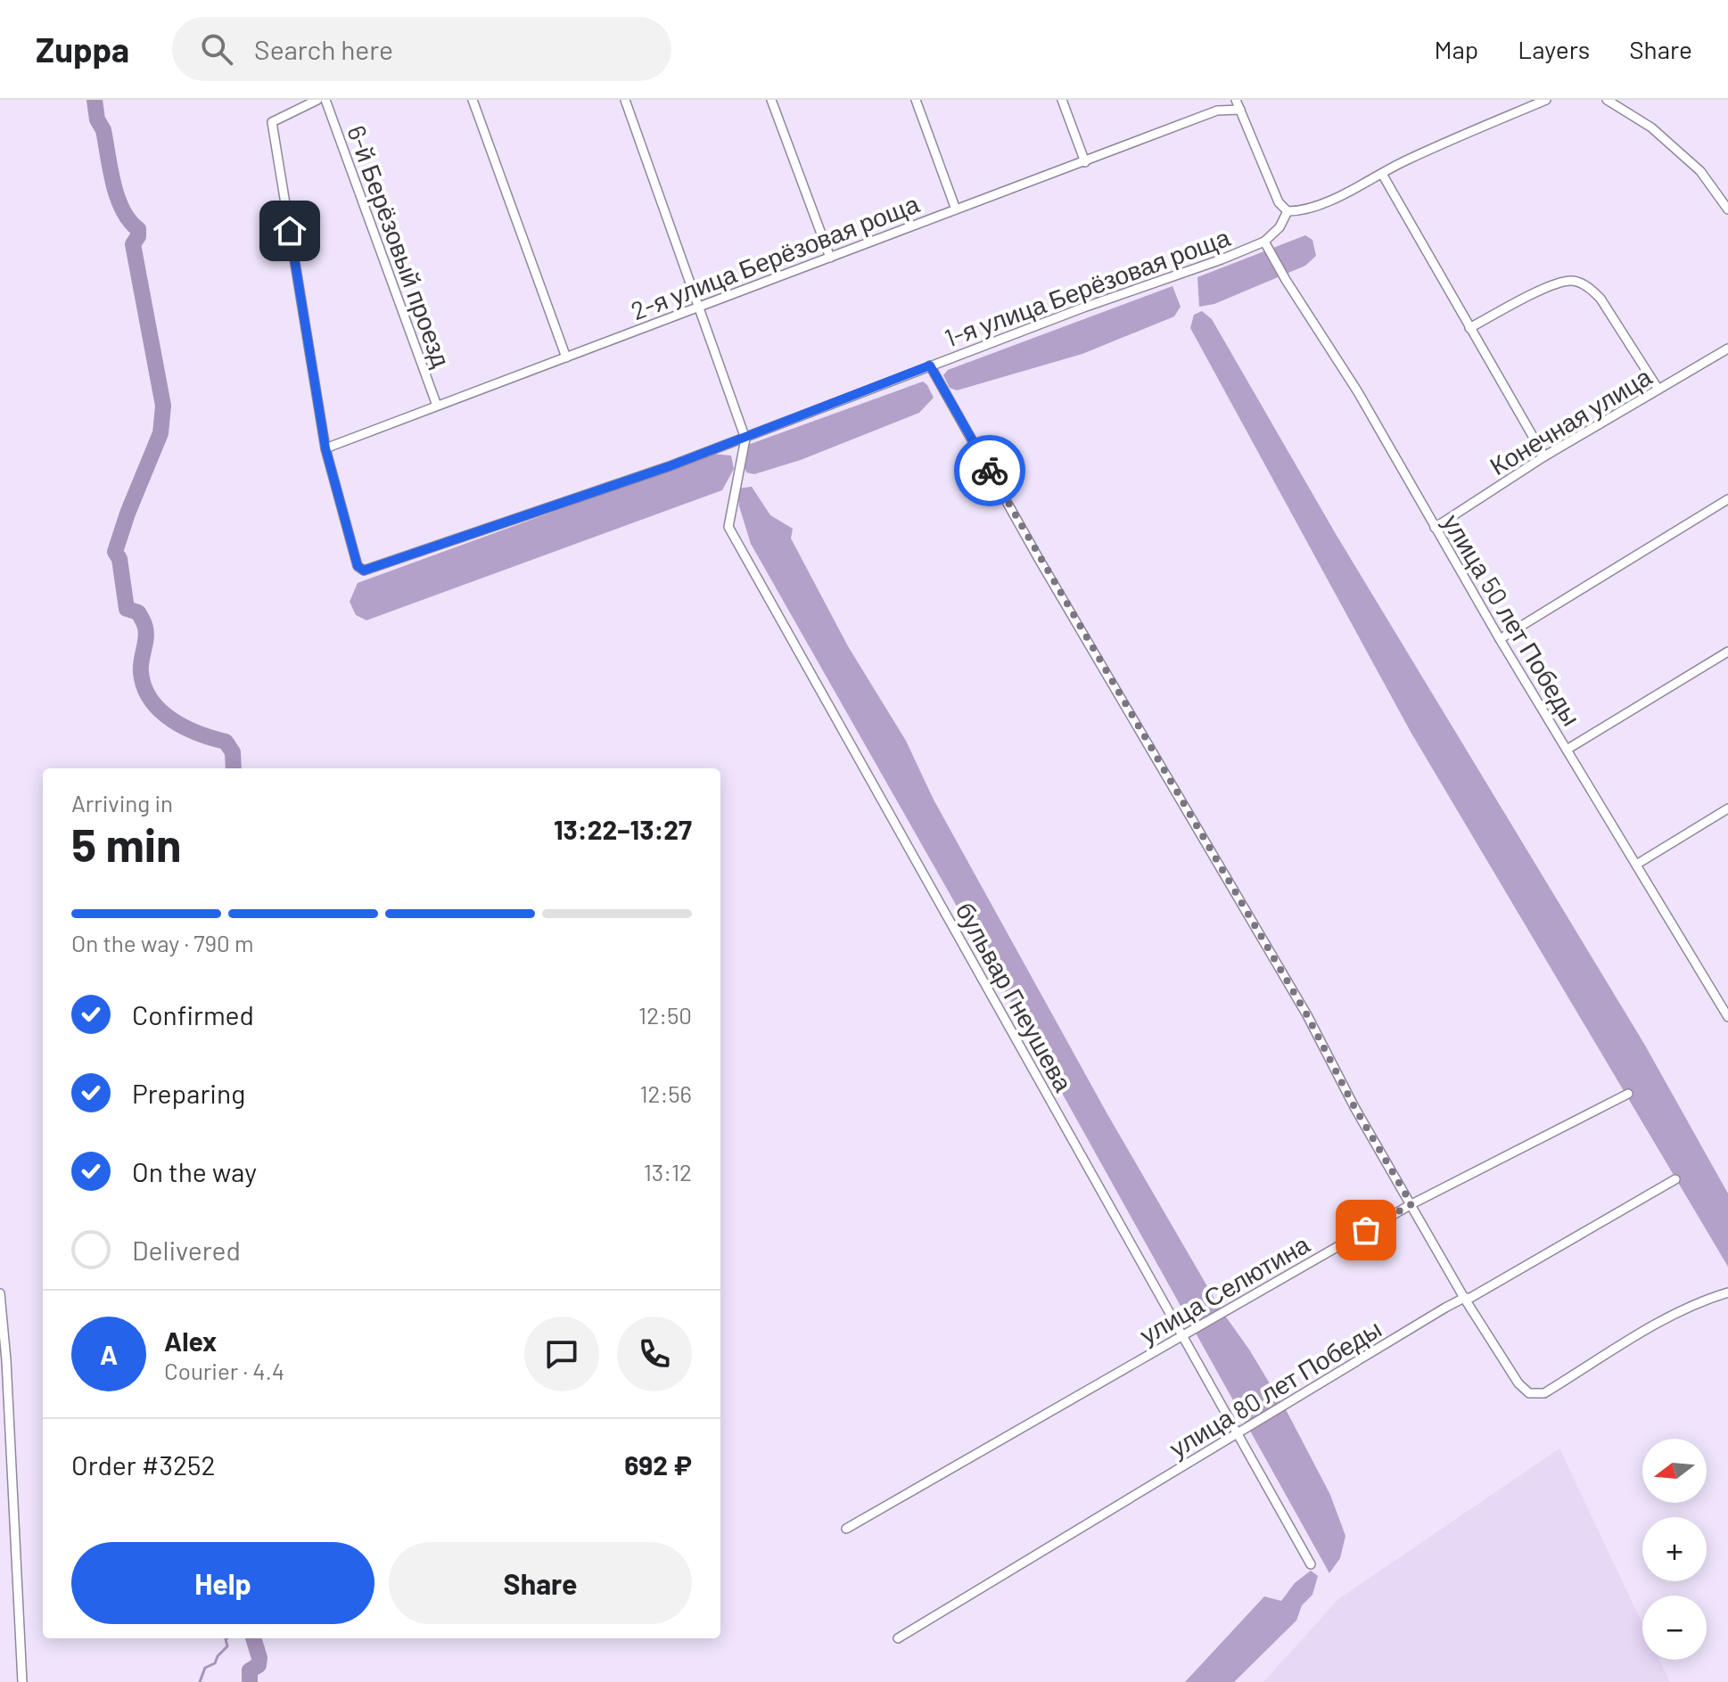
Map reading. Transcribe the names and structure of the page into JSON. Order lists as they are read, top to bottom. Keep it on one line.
{"streets":{"street":["6-й Берёзовый проезд","2-я улица Берёзовая роща","1-я улица Берёзовая роща","Конечная улица","улица 50 лет Победы","бульвар Гнеушева","улица Селютина","улица 80 лет Победы"]},"crossings":[["6-й Берёзовый проезд","2-я улица Берёзовая роща"],["2-я улица Берёзовая роща","1-я улица Берёзовая роща"],["1-я улица Берёзовая роща","улица 50 лет Победы"],["1-я улица Берёзовая роща","бульвар Гнеушева"],["Конечная улица","улица 50 лет Победы"],["бульвар Гнеушева","улица Селютина"],["бульвар Гнеушева","улица 80 лет Победы"]],"north":"left","page":{"header":"Zuppa","search":"Search here","nav":["Map","Layers","Share"],"heading":["5 min","Arriving in","13:22–13:27"],"panel":["Alex","Courier · 4.4","Order #3252","692 ₽"],"bar":"On the way · 790 m","list":[["Confirmed","12:50"],["Preparing","12:56"],["On the way","13:12"],"Delivered"],"round":"A","map_buttons":["+","−"],"buttons":["Help","Share"]}}
